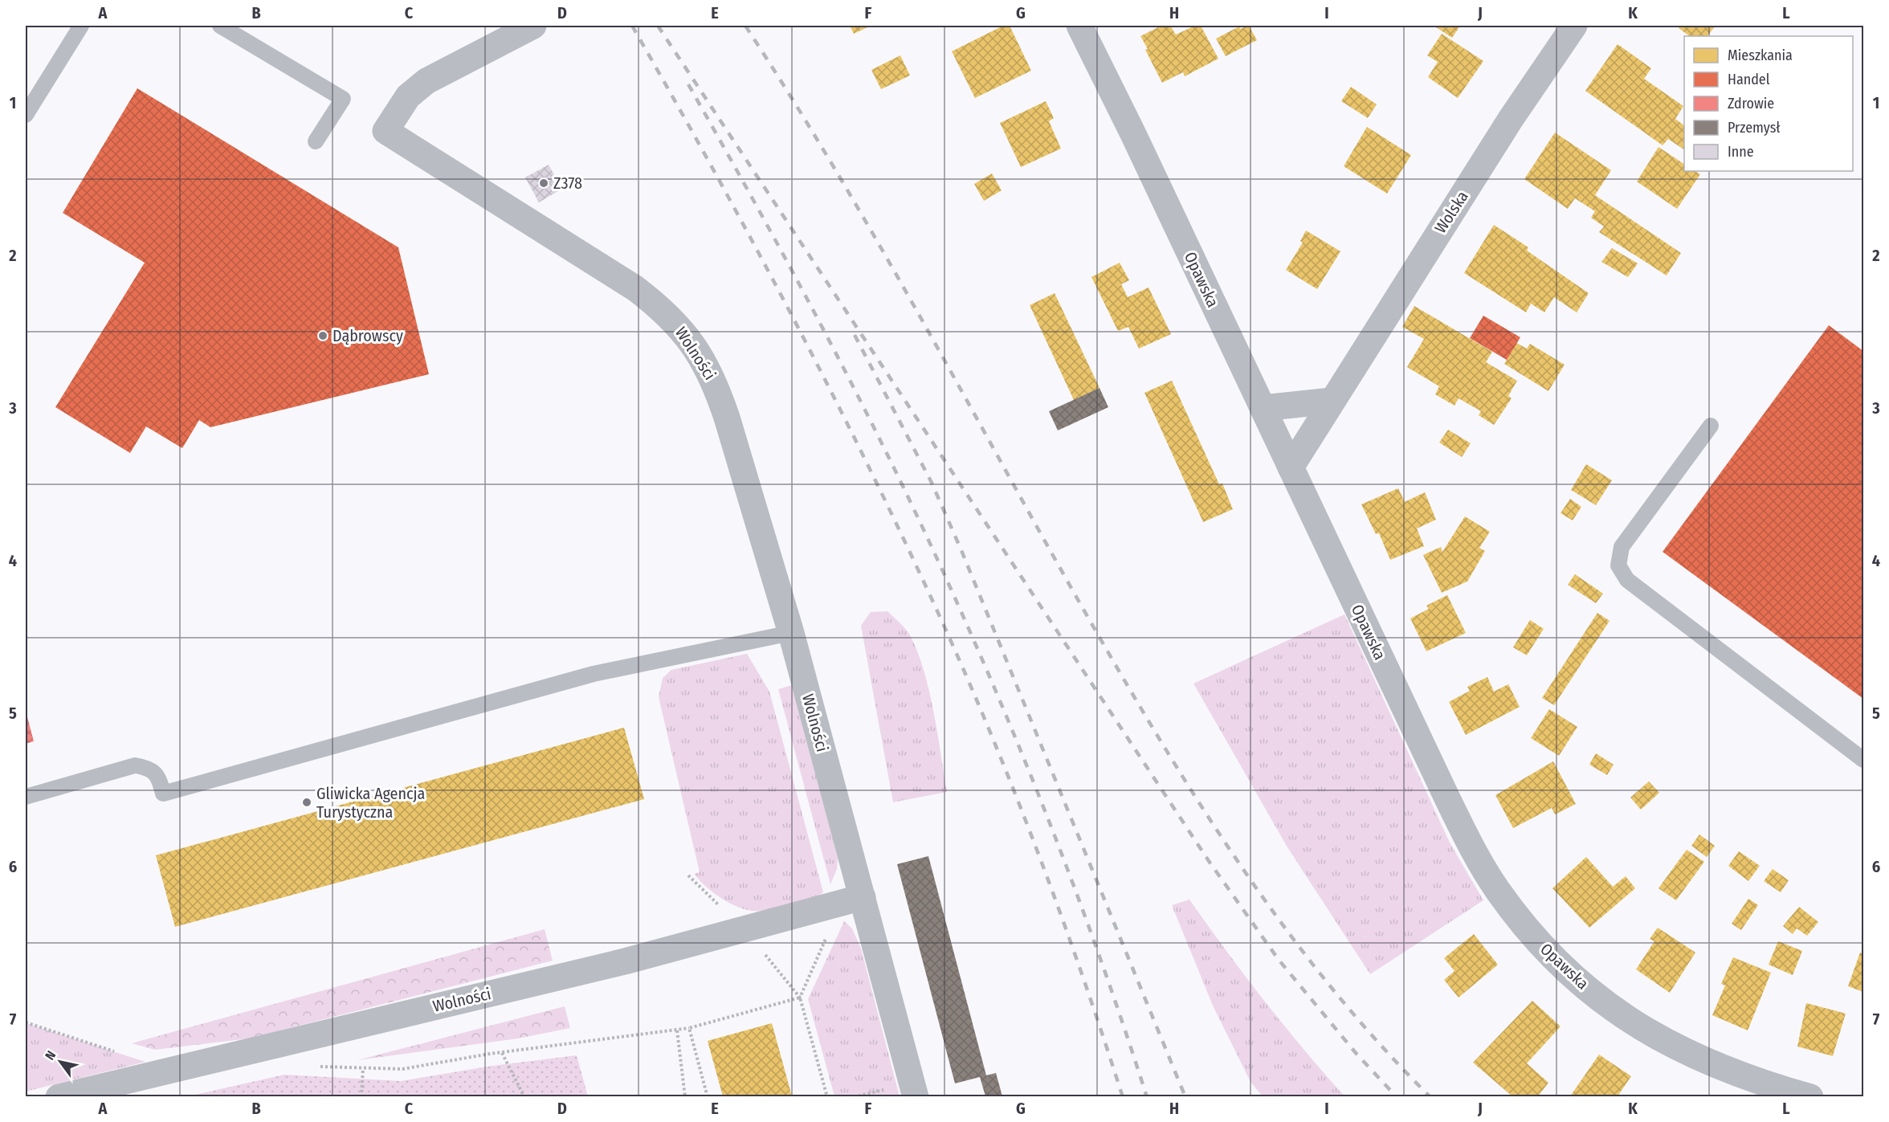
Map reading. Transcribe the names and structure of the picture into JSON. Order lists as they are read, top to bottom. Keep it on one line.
{"streets":{"street":["Wolska","Opawska","Wolności"]},"crossings":[["Wolska","Opawska"]],"places":["Z378","Dąbrowscy","Gliwicka Agencja Turystyczna"],"legend":["Mieszkania","Handel","Zdrowie","Przemysł","Inne"],"north":"top left","grid":{"columns":["A","B","C","D","E","F","G","H","I","J","K","L"],"rows":["1","2","3","4","5","6","7"]}}
